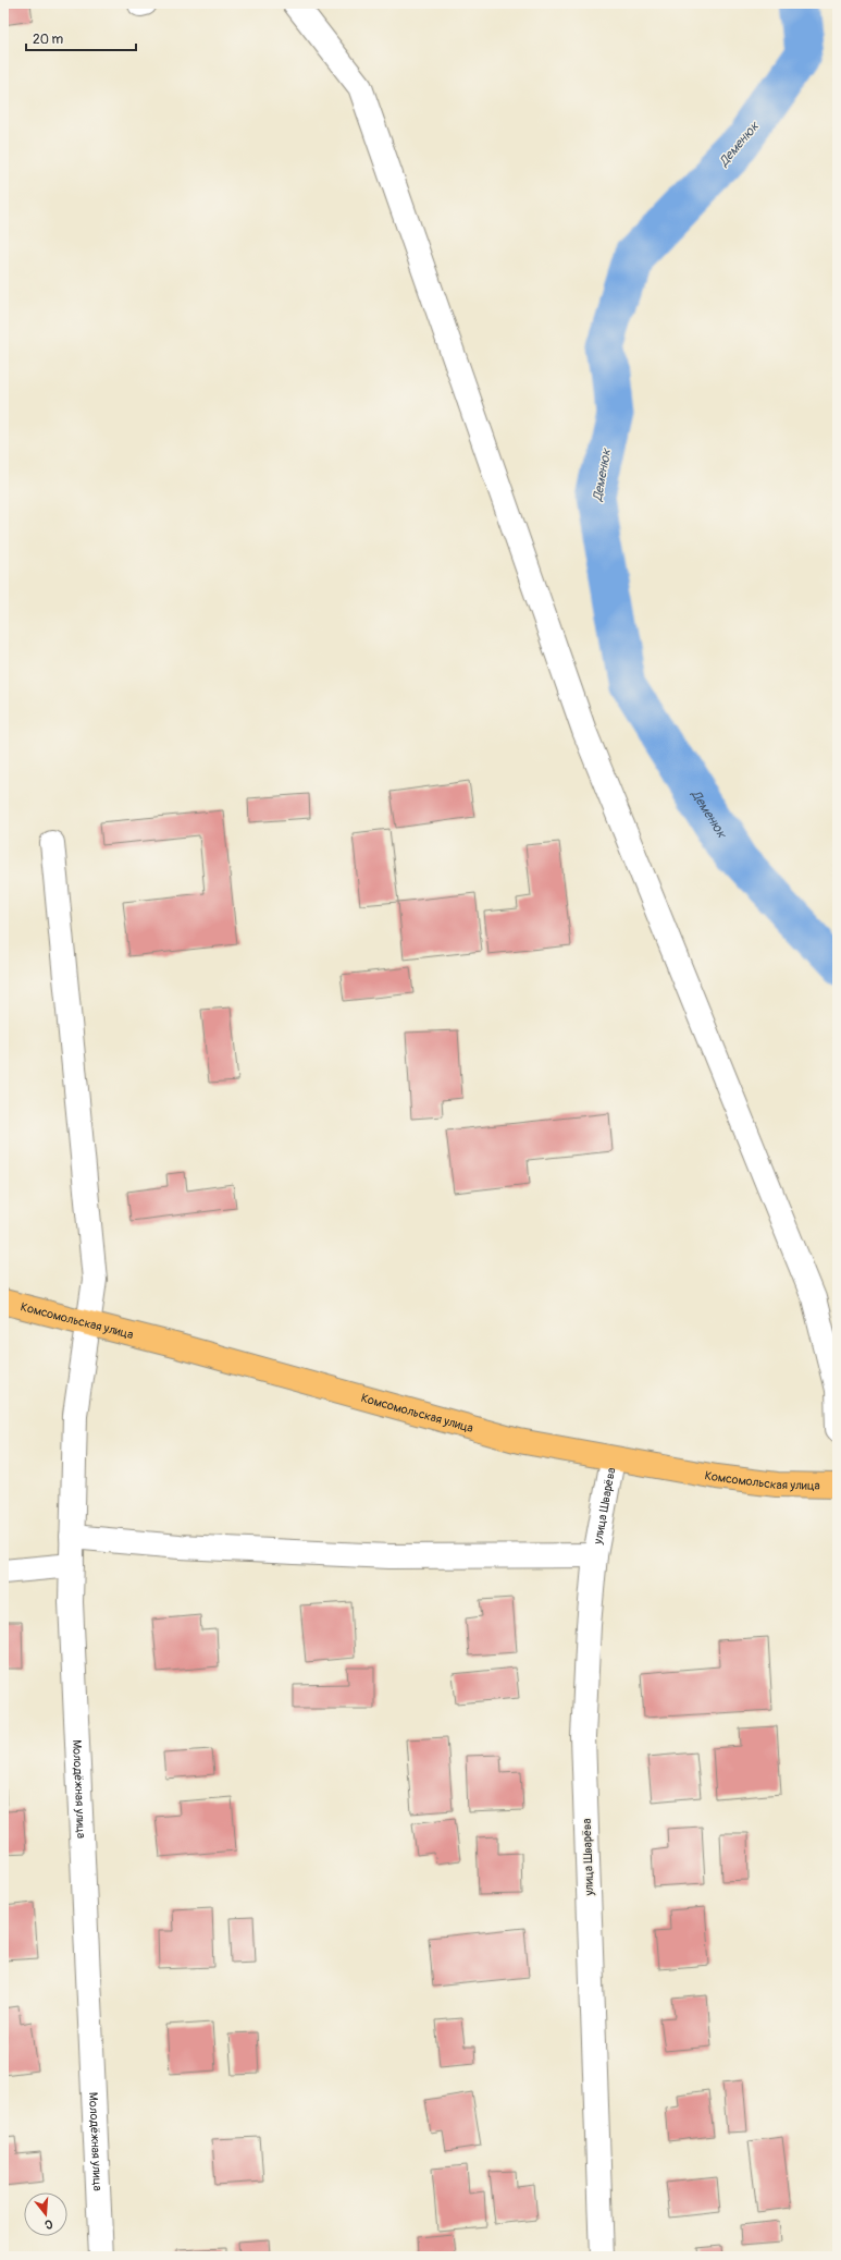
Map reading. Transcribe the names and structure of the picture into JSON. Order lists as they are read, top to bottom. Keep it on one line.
{"streets":{"main road":["Комсомольская улица"],"street":["улица Шварёва","Молодёжная улица"]},"crossings":[["Комсомольская улица","улица Шварёва"],["Комсомольская улица","Молодёжная улица"]],"water":["Деменюк"],"scale_bar":"20 m","north":"bottom"}
